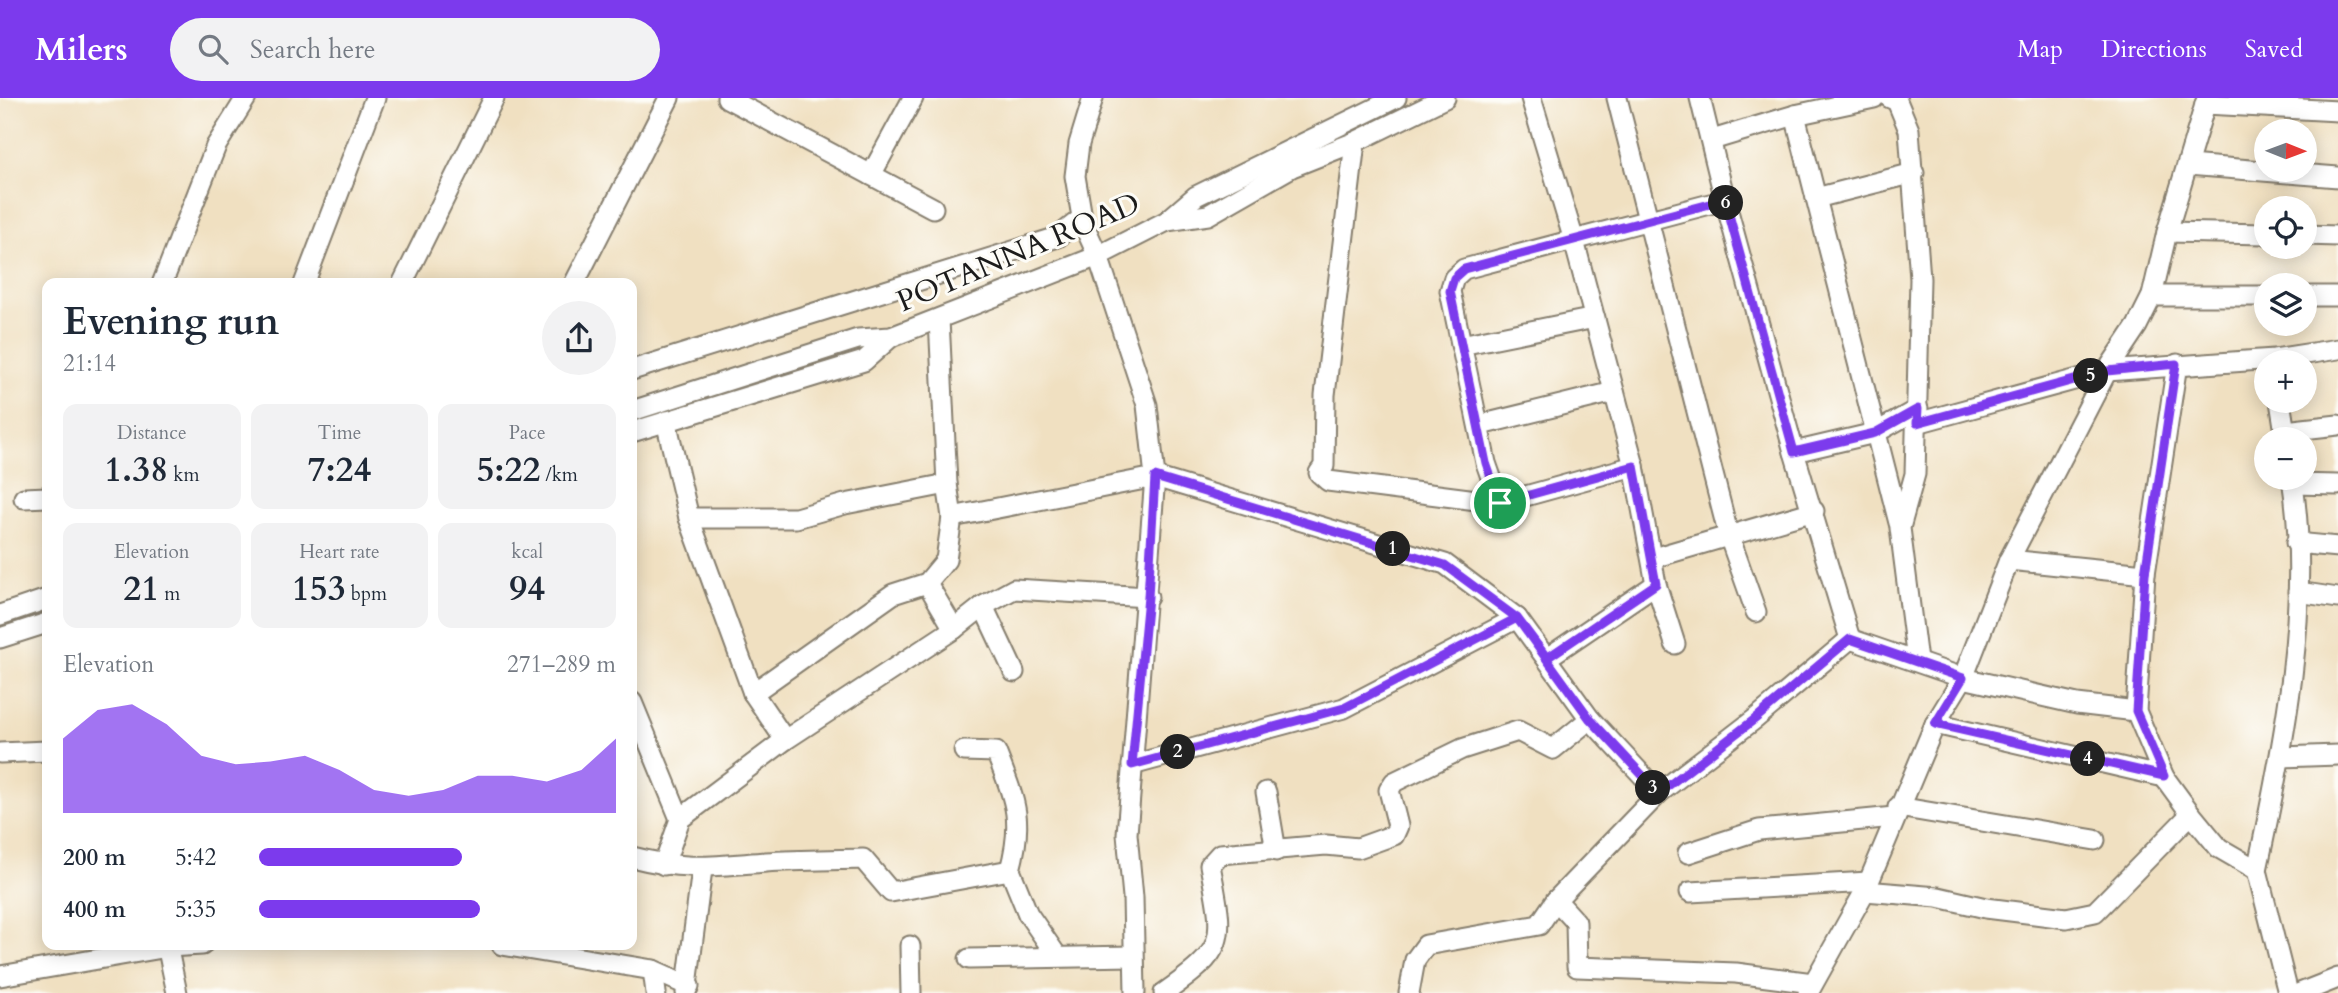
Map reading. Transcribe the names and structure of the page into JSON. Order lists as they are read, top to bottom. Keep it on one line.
{"streets":{"street":["POTANNA ROAD"]},"north":"right","page":{"header":"Milers","search":"Search here","nav":["Map","Directions","Saved"],"map_buttons":["+","−"],"pins":["6","5","1","2","4","3"],"heading":["Evening run","21:14"],"stats":[["Distance","1.38 km"],["Time","7:24"],["Pace","5:22 /km"],["Elevation","21 m"],["Heart rate","153 bpm"],["kcal","94"]],"chart":["Elevation","271–289 m"],"list":[{"name":"200 m","note":"5:42"},{"name":"400 m","note":"5:35"}]}}
